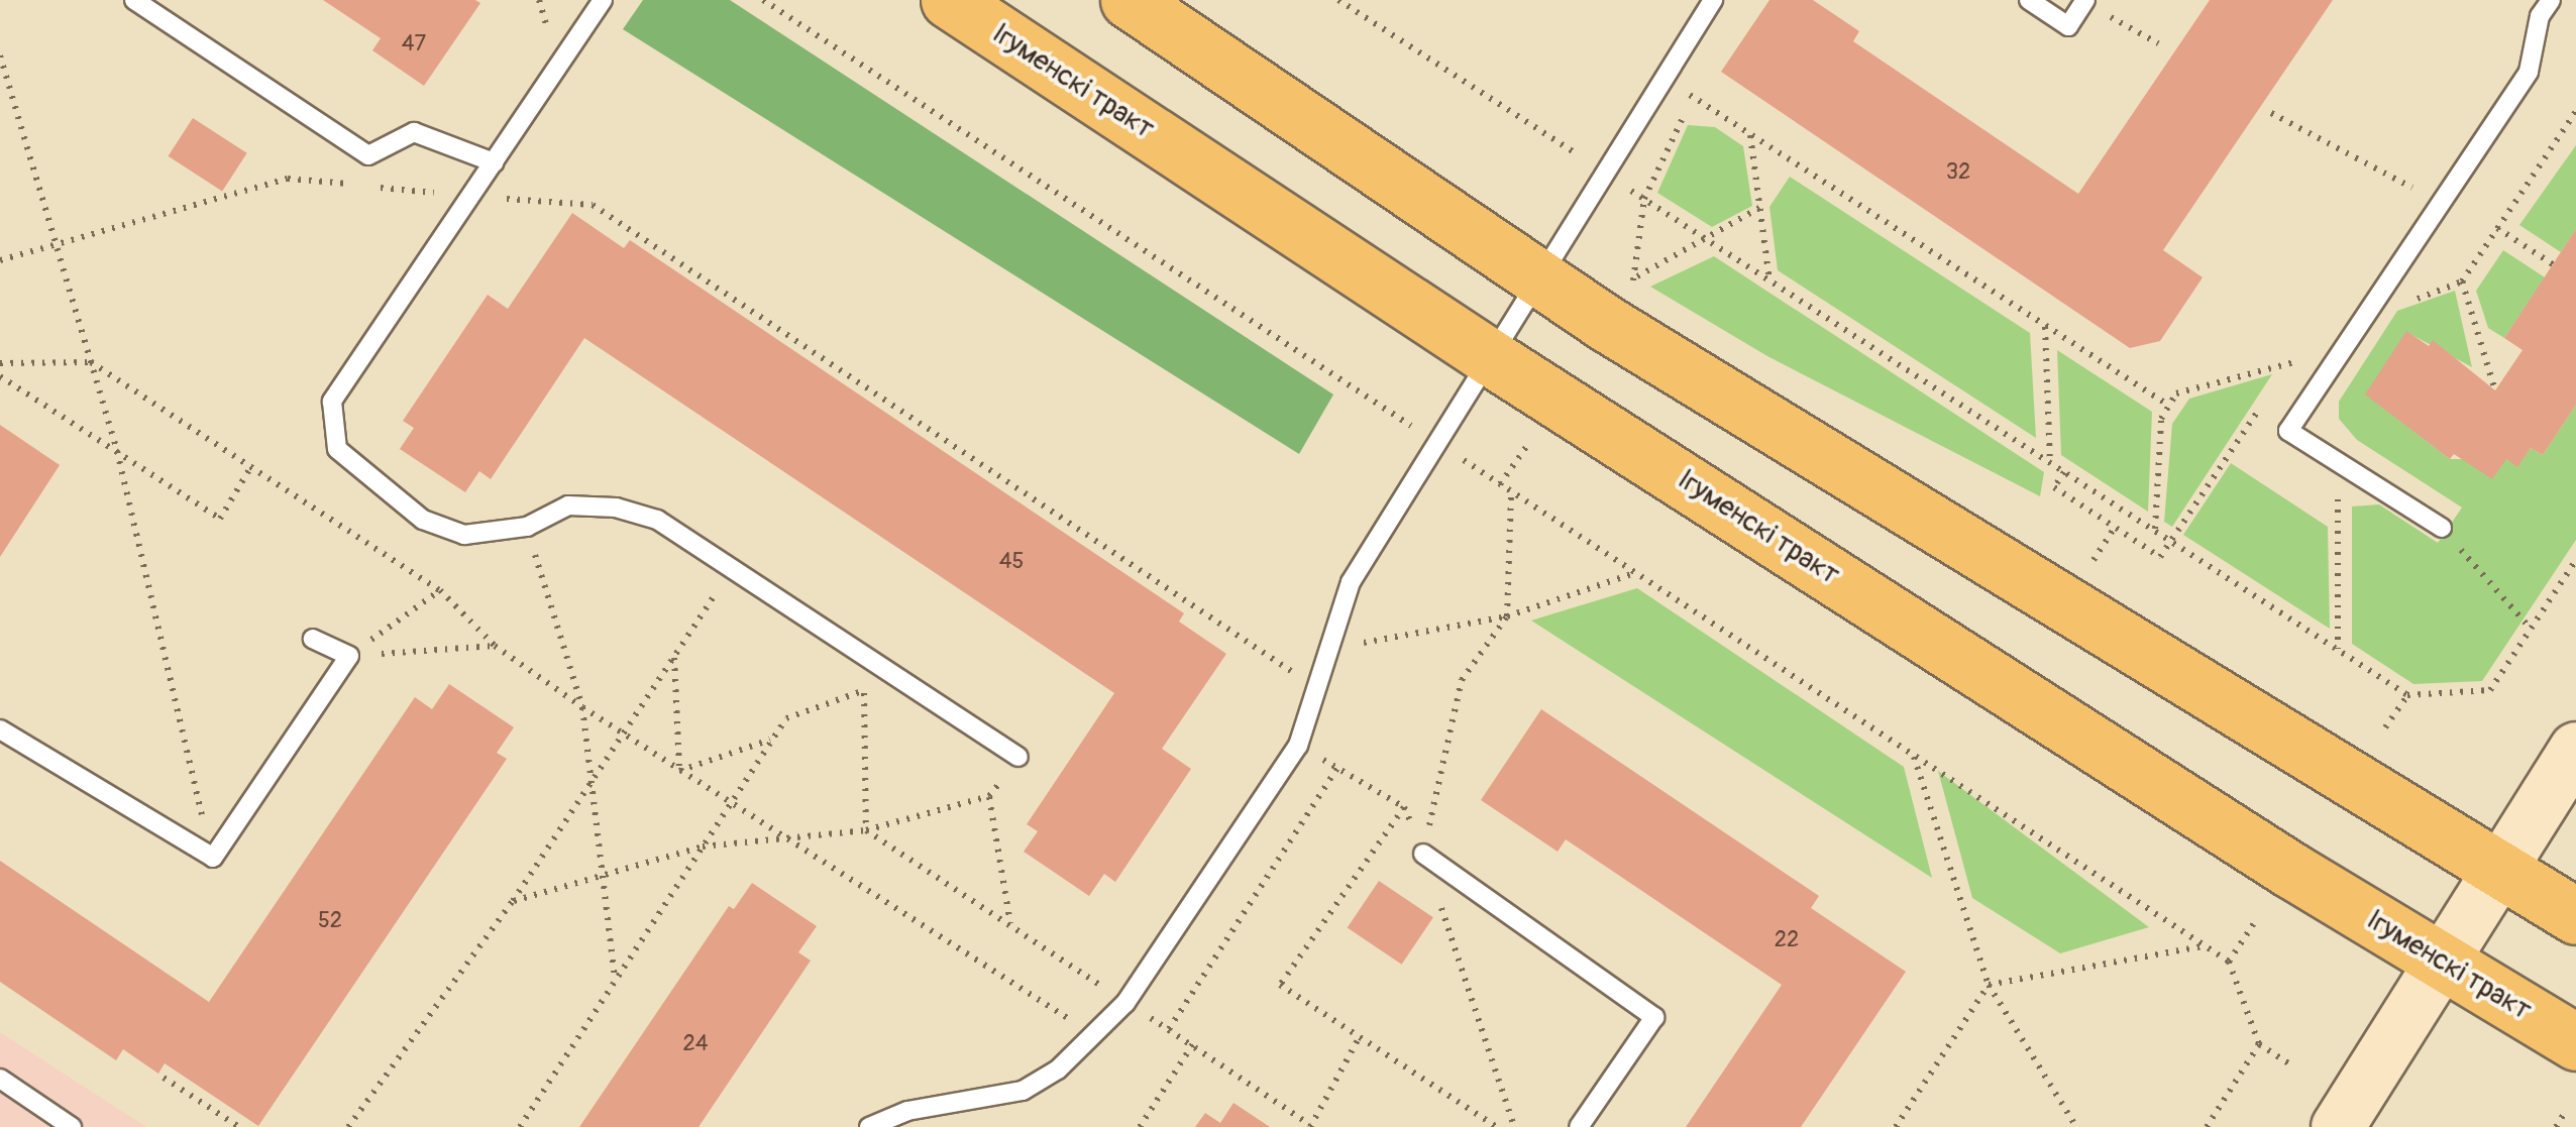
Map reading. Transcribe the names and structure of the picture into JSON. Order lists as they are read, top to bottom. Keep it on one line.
{"streets":{"main road":["Ігуменскі тракт"]},"house_numbers":["47","32","45","52","22","24"]}
